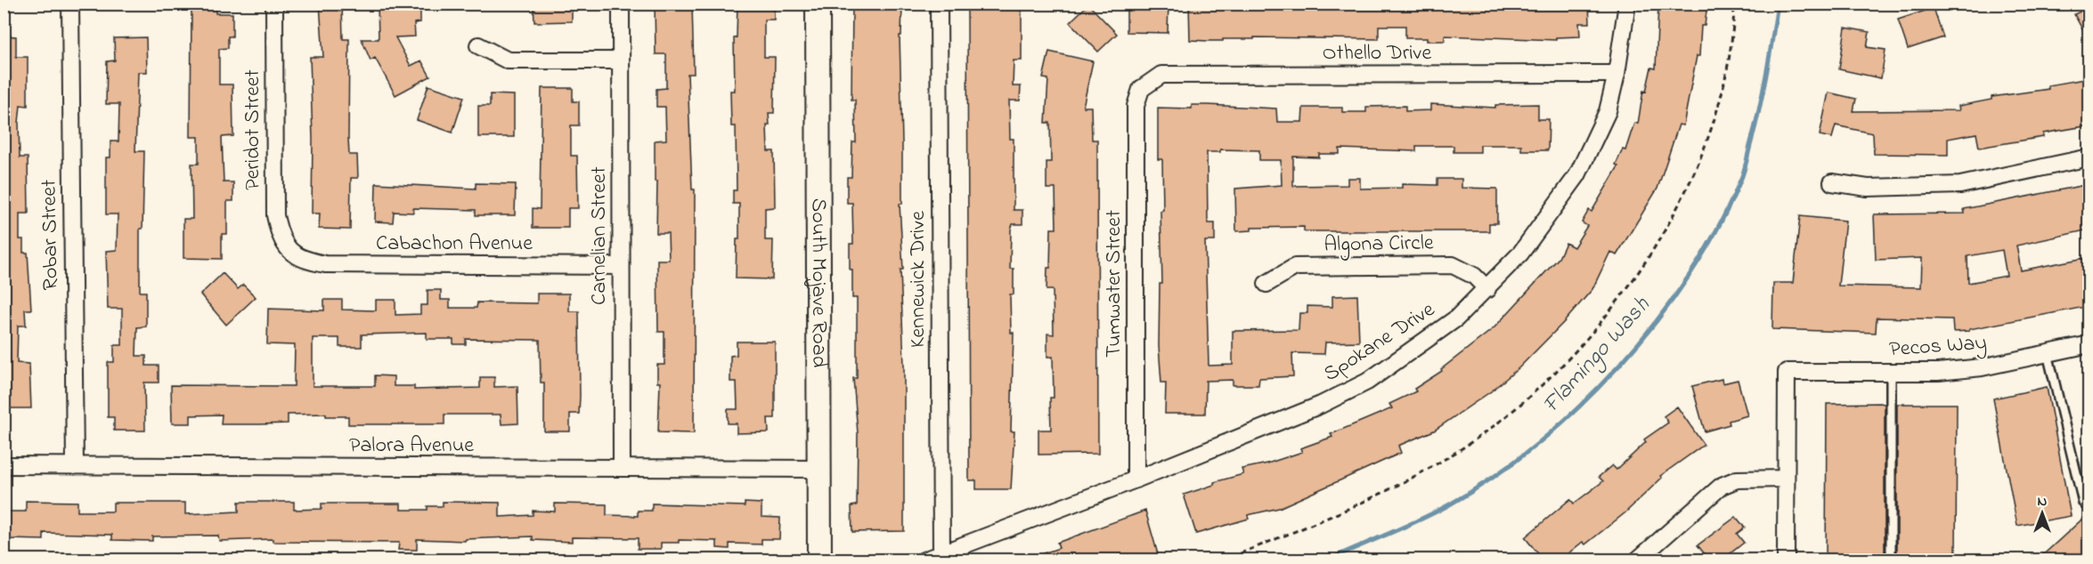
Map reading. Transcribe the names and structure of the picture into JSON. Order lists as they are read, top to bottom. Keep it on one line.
{"streets":{"street":["Othello Drive","Peridot Street","Robar Street","Carnelian Street","Cabachon Avenue","Algona Circle","Kennewick Drive","South Mojave Road","Tumwater Street","Spokane Drive","Pecos Way","Palora Avenue"]},"crossings":[["Othello Drive","Tumwater Street"],["Othello Drive","Spokane Drive"],["Peridot Street","Cabachon Avenue"],["Robar Street","Palora Avenue"],["Carnelian Street","Cabachon Avenue"],["Carnelian Street","Palora Avenue"],["Algona Circle","Spokane Drive"],["Kennewick Drive","Spokane Drive"],["South Mojave Road","Palora Avenue"],["Tumwater Street","Spokane Drive"]],"water":["Flamingo Wash"],"north":"top"}
